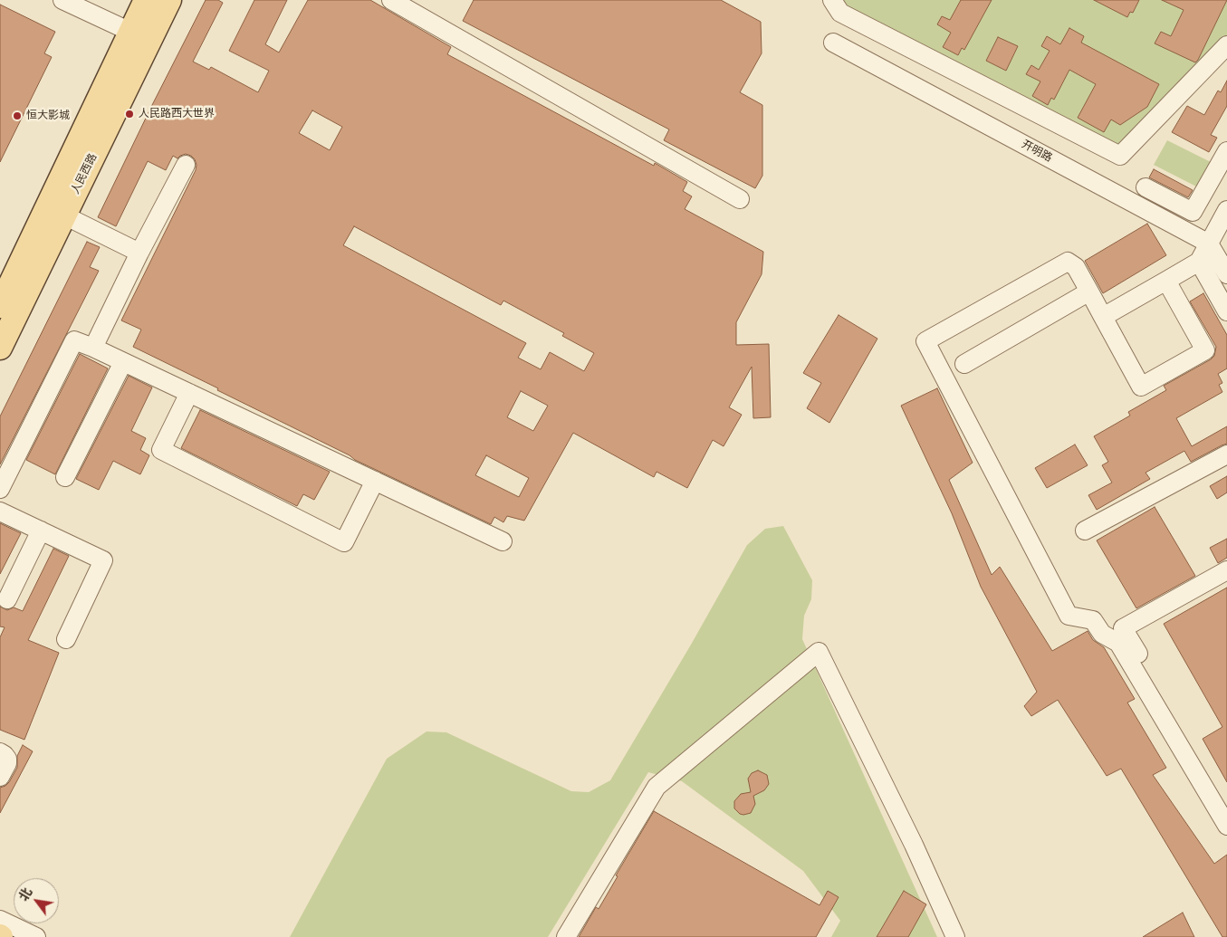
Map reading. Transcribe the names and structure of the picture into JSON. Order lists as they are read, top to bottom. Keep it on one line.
{"streets":{"main road":["人民西路"],"street":["开明路"]},"places":["人民路西大世界","恒大影城"],"north":"top left"}
